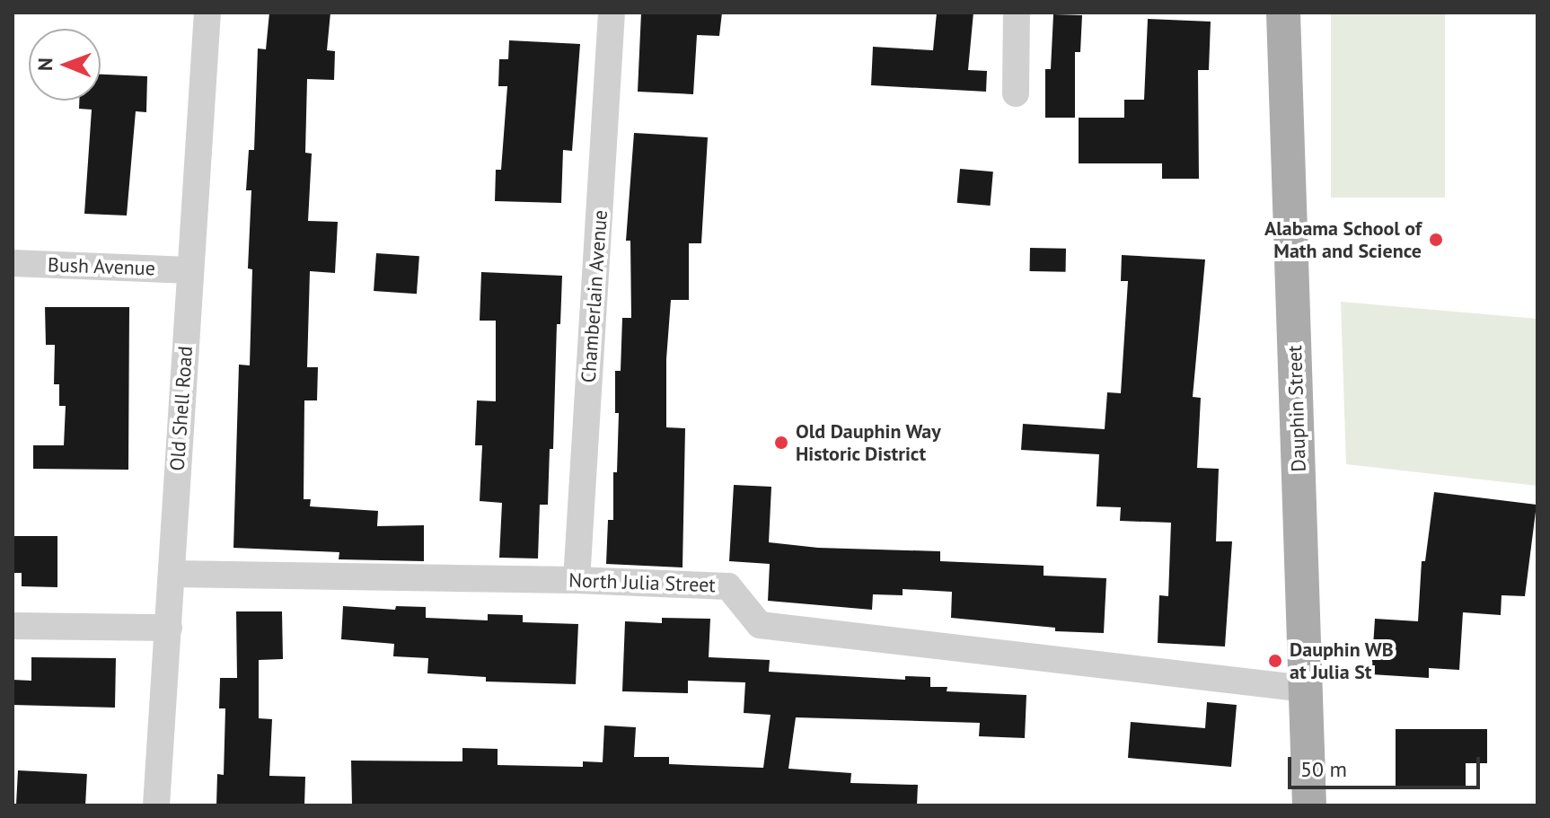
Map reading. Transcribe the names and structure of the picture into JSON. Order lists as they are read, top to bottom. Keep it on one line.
{"streets":{"main road":["Dauphin Street"],"street":["Bush Avenue","Chamberlain Avenue","Old Shell Road","North Julia Street"]},"crossings":[["Bush Avenue","Old Shell Road"],["Chamberlain Avenue","North Julia Street"],["Old Shell Road","North Julia Street"],["Dauphin Street","North Julia Street"]],"places":["Alabama School of Math and Science","Old Dauphin Way Historic District","Dauphin WB at Julia St"],"scale_bar":"50 m","north":"left"}
